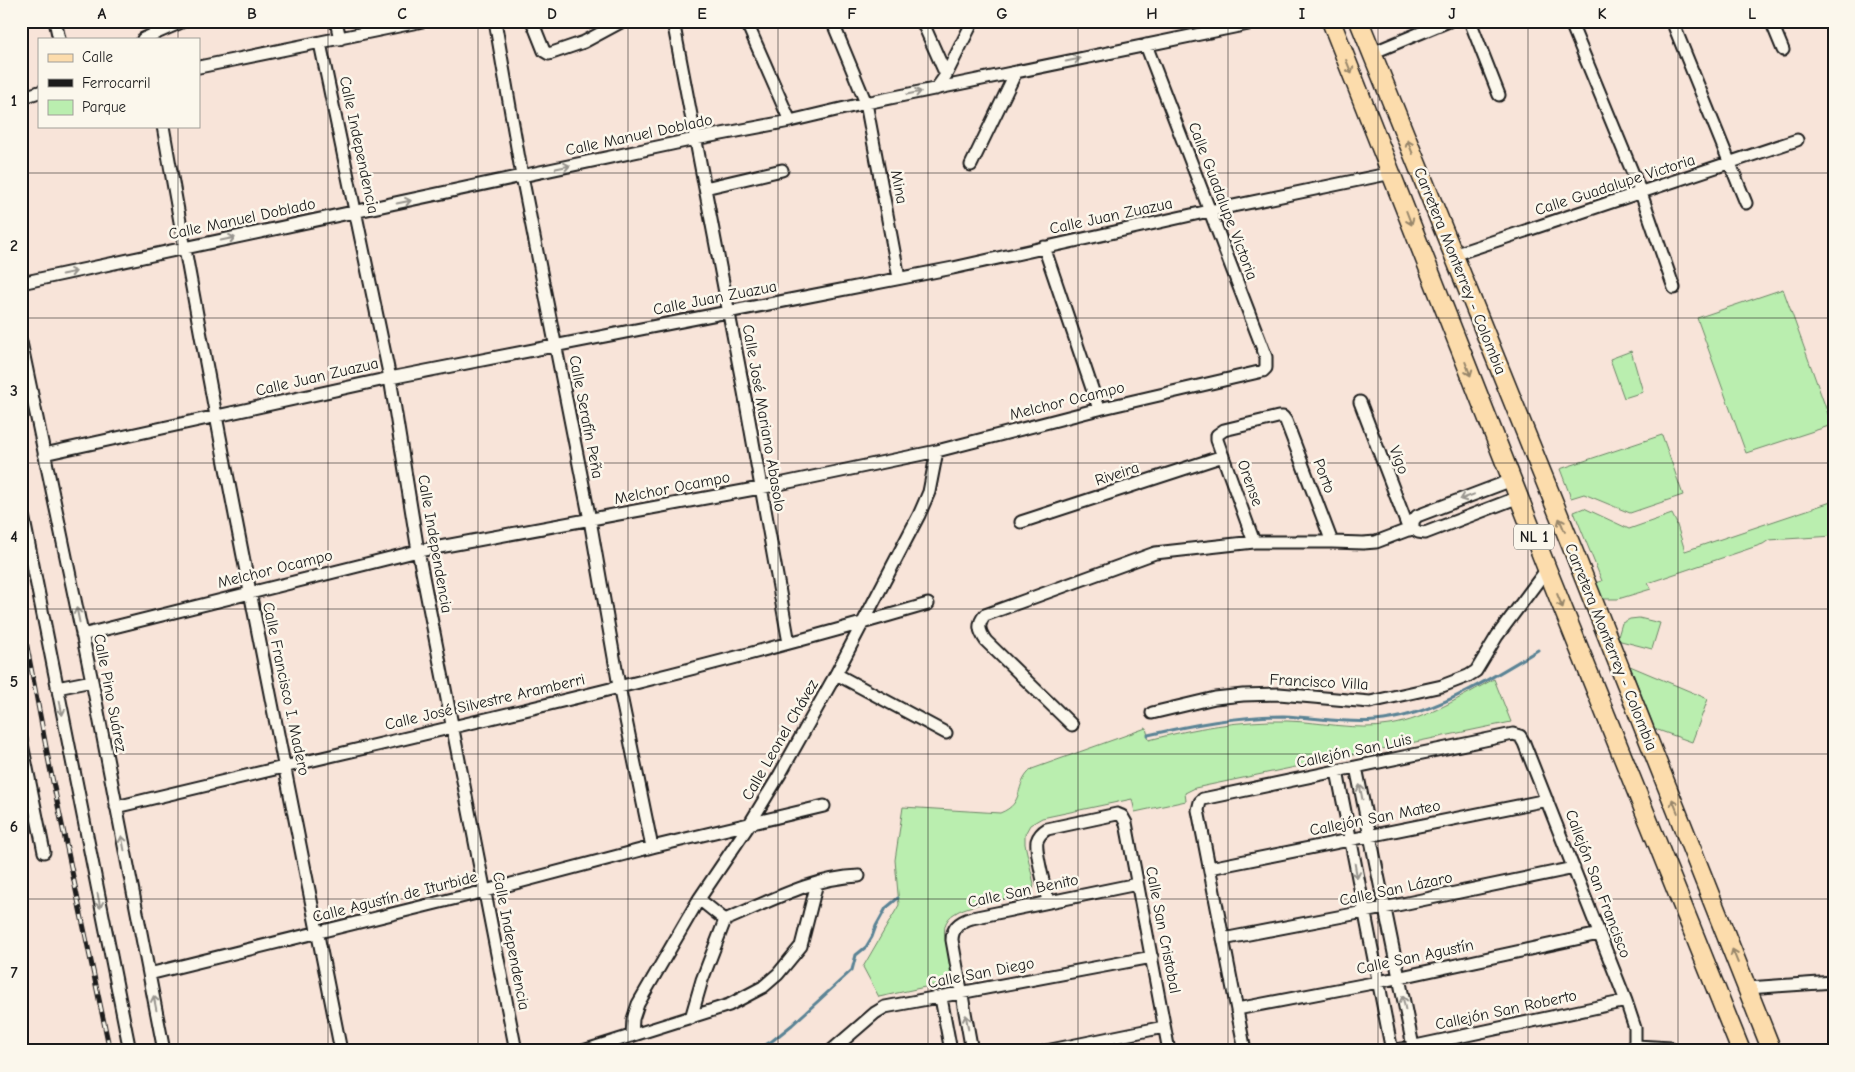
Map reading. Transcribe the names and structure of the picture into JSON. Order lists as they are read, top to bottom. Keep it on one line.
{"streets":{"main road":["Carretera Monterrey - Colombia","NL 1"],"street":["Calle Manuel Doblado","Calle Independencia","Calle Guadalupe Victoria","Mina","Calle Juan Zuazua","Melchor Ocampo","Calle Serafín Peña","Calle José Mariano Abasolo","Vigo","Riveira","Porto","Orense","Francisco Villa","Calle Francisco I. Madero","Calle Pino Suárez","Calle José Silvestre Aramberri","Calle Leonel Chávez","Callejón San Luis","Callejón San Mateo","Callejón San Francisco","Calle San Lázaro","Calle San Benito","Calle Agustín de Iturbide","Calle San Cristobal","Calle San Agustín","Calle San Diego","Callejón San Roberto"]},"crossings":[["Calle Manuel Doblado","Calle Independencia"],["Calle Manuel Doblado","Calle Guadalupe Victoria"],["Calle Manuel Doblado","Mina"],["Calle Manuel Doblado","Calle Serafín Peña"],["Calle Manuel Doblado","Calle José Mariano Abasolo"],["Calle Manuel Doblado","Calle Francisco I. Madero"],["Calle Independencia","Calle Juan Zuazua"],["Calle Independencia","Melchor Ocampo"],["Calle Independencia","Calle José Silvestre Aramberri"],["Calle Independencia","Calle Agustín de Iturbide"],["Calle Guadalupe Victoria","Calle Juan Zuazua"],["Calle Guadalupe Victoria","Carretera Monterrey - Colombia"],["Calle Guadalupe Victoria","Melchor Ocampo"],["Mina","Calle Juan Zuazua"],["Calle Juan Zuazua","Carretera Monterrey - Colombia"],["Calle Juan Zuazua","Calle Serafín Peña"],["Calle Juan Zuazua","Calle José Mariano Abasolo"],["Calle Juan Zuazua","Calle Francisco I. Madero"],["Calle Juan Zuazua","Calle Pino Suárez"],["Carretera Monterrey - Colombia","Francisco Villa"],["Melchor Ocampo","Calle Serafín Peña"],["Melchor Ocampo","Calle José Mariano Abasolo"],["Melchor Ocampo","Calle Francisco I. Madero"],["Melchor Ocampo","Calle Pino Suárez"],["Melchor Ocampo","Calle Leonel Chávez"],["Calle Serafín Peña","Calle José Silvestre Aramberri"],["Calle Serafín Peña","Calle Agustín de Iturbide"],["Calle José Mariano Abasolo","Calle José Silvestre Aramberri"],["Riveira","Orense"],["Porto","Orense"],["Calle Francisco I. Madero","Calle José Silvestre Aramberri"],["Calle Francisco I. Madero","Calle Agustín de Iturbide"],["Calle Pino Suárez","Calle José Silvestre Aramberri"],["Calle Pino Suárez","Calle Agustín de Iturbide"],["Calle José Silvestre Aramberri","Calle Leonel Chávez"],["Calle Leonel Chávez","Calle Agustín de Iturbide"],["Callejón San Luis","Callejón San Mateo"],["Callejón San Luis","Callejón San Francisco"],["Callejón San Mateo","Callejón San Francisco"],["Callejón San Francisco","Calle San Lázaro"],["Callejón San Francisco","Calle San Agustín"],["Callejón San Francisco","Callejón San Roberto"],["Calle San Benito","Calle San Cristobal"],["Calle San Benito","Calle San Diego"],["Calle San Cristobal","Calle San Diego"]],"one_way":["Calle Manuel Doblado"],"legend":["Calle","Ferrocarril","Parque"],"grid":{"columns":["A","B","C","D","E","F","G","H","I","J","K","L"],"rows":["1","2","3","4","5","6","7"]}}
